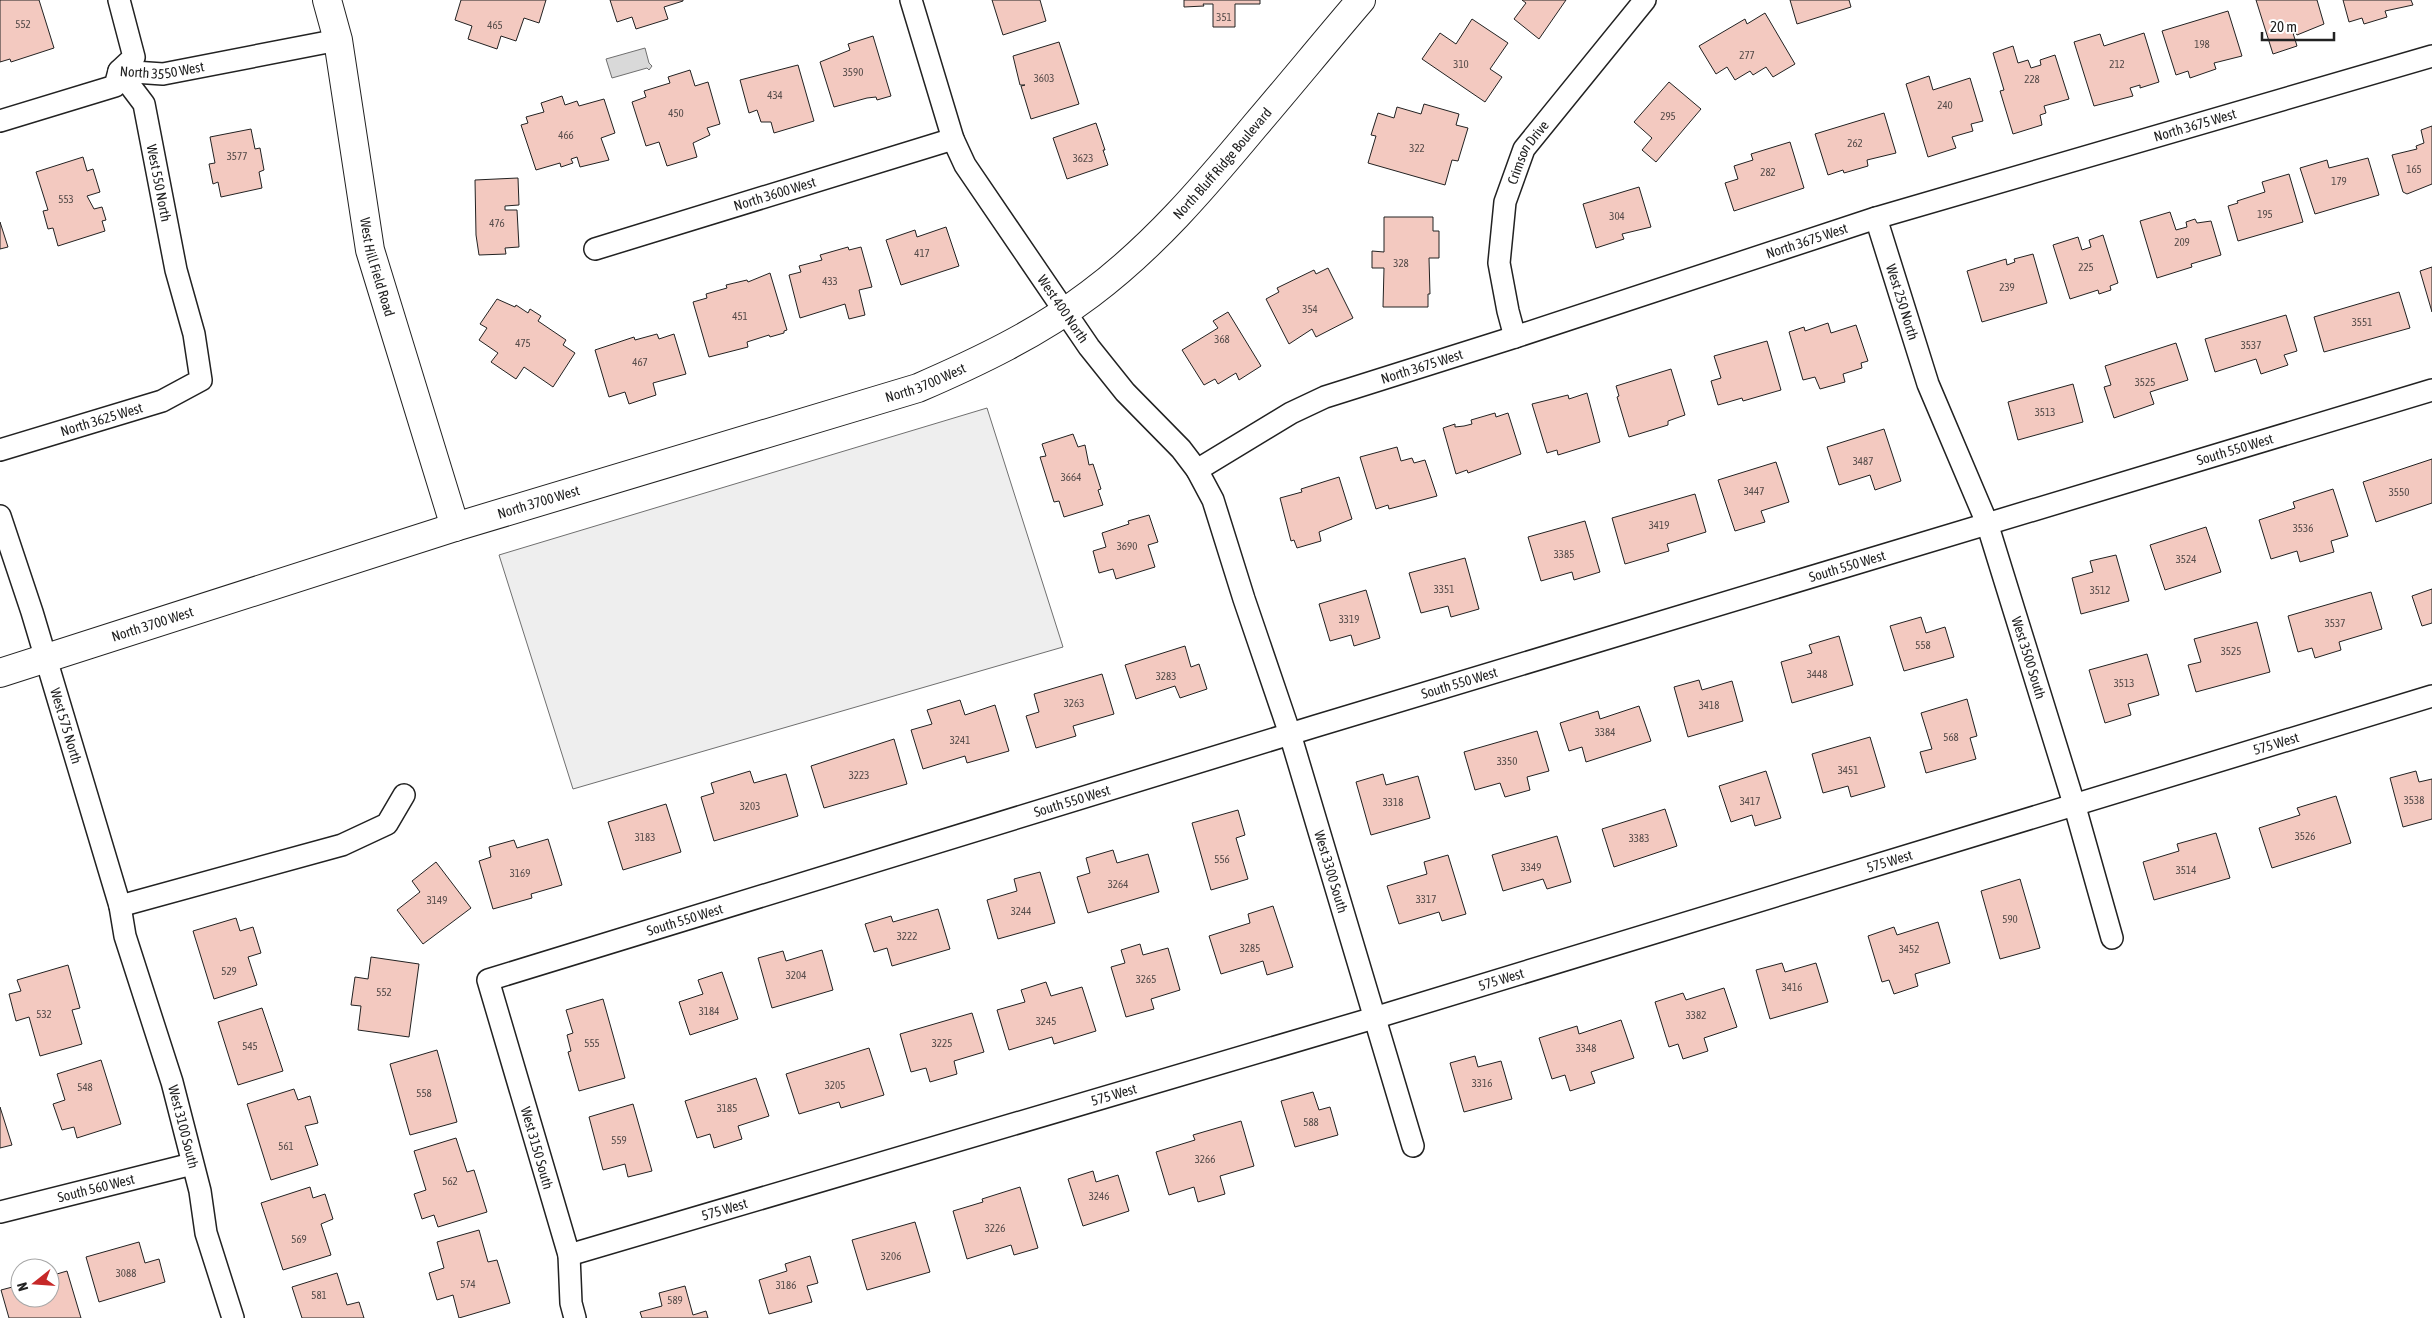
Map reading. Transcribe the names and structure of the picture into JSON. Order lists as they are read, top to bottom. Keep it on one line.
{"streets":{"street":["North 3550 West","North 3675 West","Crimson Drive","North Bluff Ridge Boulevard","West 550 North","North 3600 West","West Hill Field Road","West 250 North","West 400 North","North 3700 West","North 3625 West","South 550 West","West 3500 South","West 575 North","575 West","West 3300 South","West 3100 South","West 3150 South","South 560 West"]},"crossings":[["North 3550 West","West 550 North"],["North 3550 West","West Hill Field Road"],["North 3675 West","Crimson Drive"],["North 3675 West","West 250 North"],["North 3675 West","West 400 North"],["North Bluff Ridge Boulevard","West 400 North"],["North Bluff Ridge Boulevard","North 3700 West"],["West 550 North","North 3625 West"],["North 3600 West","West 400 North"],["West Hill Field Road","North 3700 West"],["West 250 North","West 3500 South"],["West 400 North","North 3700 West"],["West 400 North","West 3300 South"],["North 3700 West","West 575 North"],["South 550 West","West 3500 South"],["South 550 West","West 3300 South"],["South 550 West","West 3150 South"],["West 3500 South","575 West"],["West 575 North","West 3100 South"],["575 West","West 3300 South"],["575 West","West 3150 South"],["West 3100 South","South 560 West"]],"house_numbers":["351","552","465","198","277","310","212","3590","3603","228","434","240","450","295","466","262","322","3577","3623","165","282","179","553","195","304","476","209","417","328","225","433","239","354","451","3551","368","475","3537","467","3525","3513","3487","3664","3447","3550","3419","3536","3690","3385","3524","3351","3512","3319","3537","558","3525","3448","3283","3513","3263","3418","3384","568","3241","3350","3451","3223","3538","3417","3318","3203","3526","3183","3383","556","3349","3514","3169","3264","3317","3149","3244","590","3222","3285","3452","529","3204","3265","3416","552","3184","532","3382","3245","555","3225","545","3348","3316","3205","548","558","3185","588","559","561","3266","562","3246","3226","569","3206","3088","574","3186","581","589"],"scale_bar":"20 m","north":"left"}
